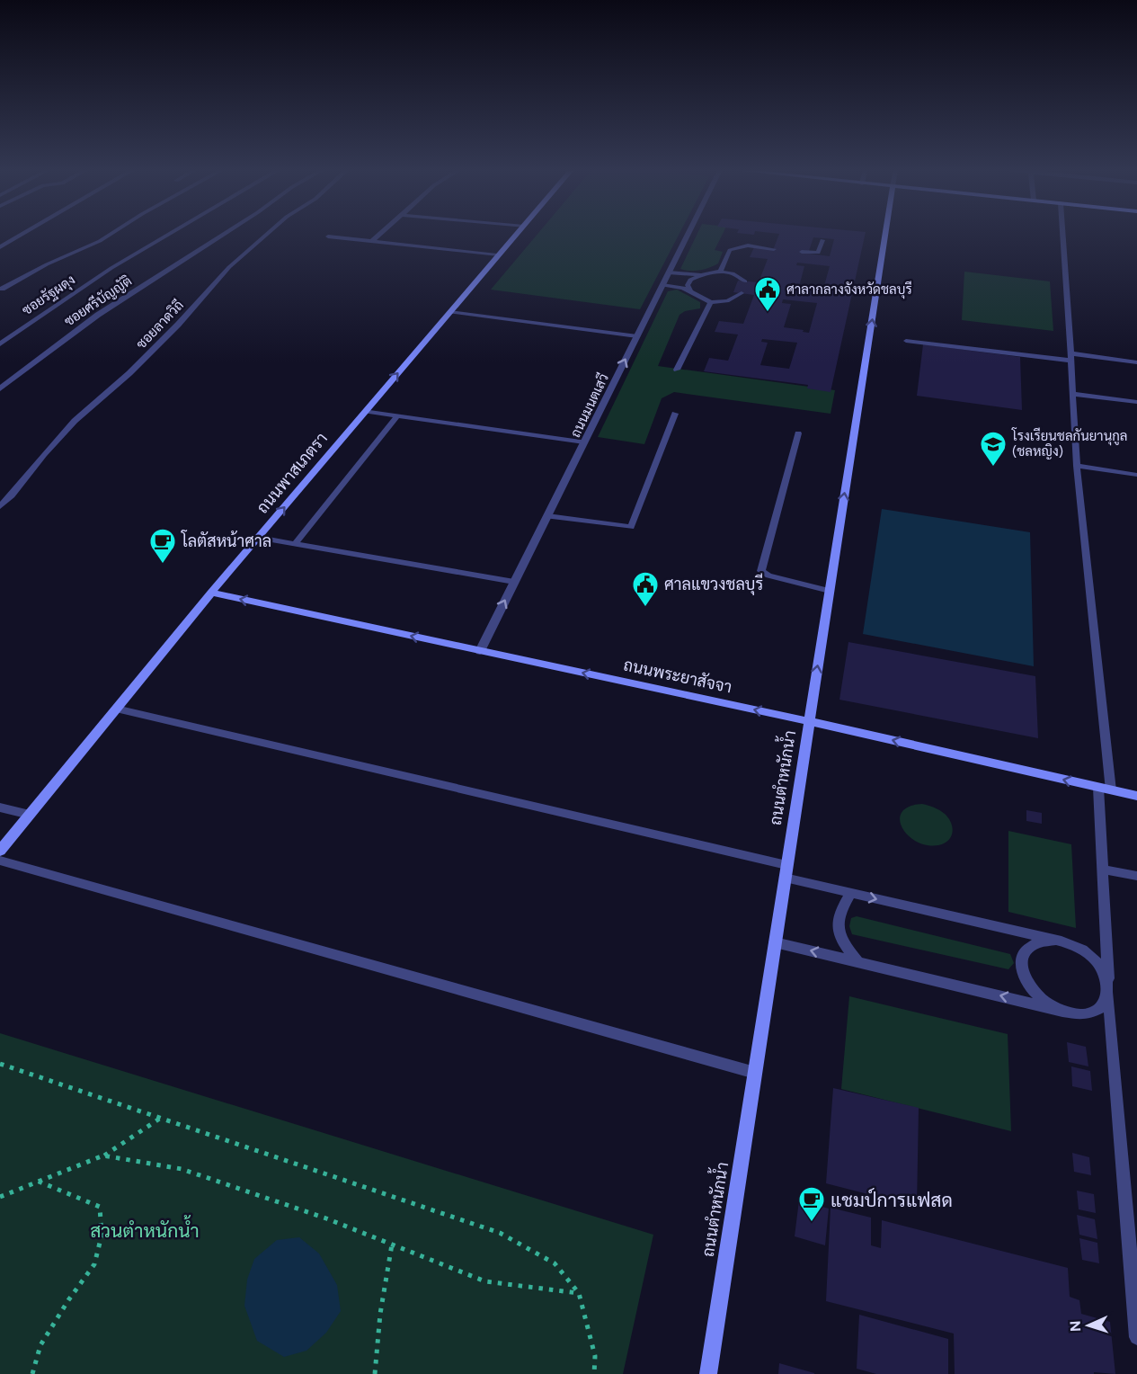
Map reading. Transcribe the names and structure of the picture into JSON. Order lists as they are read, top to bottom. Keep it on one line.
{"streets":{"street":["ซอยรัฐผดุง","ซอยศรีบัญญัติ","ซอยลาดวิถี","ถนนมนตเสวี","ถนนพาสเภตรา","ถนนพระยาสัจจา","ถนนตำหนักน้ำ"]},"crossings":[["ถนนมนตเสวี","ถนนพระยาสัจจา"],["ถนนพาสเภตรา","ถนนพระยาสัจจา"],["ถนนพระยาสัจจา","ถนนตำหนักน้ำ"]],"one_way":["ถนนมนตเสวี","ถนนพาสเภตรา","ถนนพระยาสัจจา","ถนนตำหนักน้ำ"],"parks":["สวนตำหนักน้ำ"],"places":{"public building":["ศาลากลางจังหวัดชลบุรี","ศาลแขวงชลบุรี"],"school or university":["โรงเรียนชลกันยานุกูล (ชลหญิง)"],"cafe":["โลตัสหน้าศาล","แชมป์การแฟสด"]},"north":"left"}
